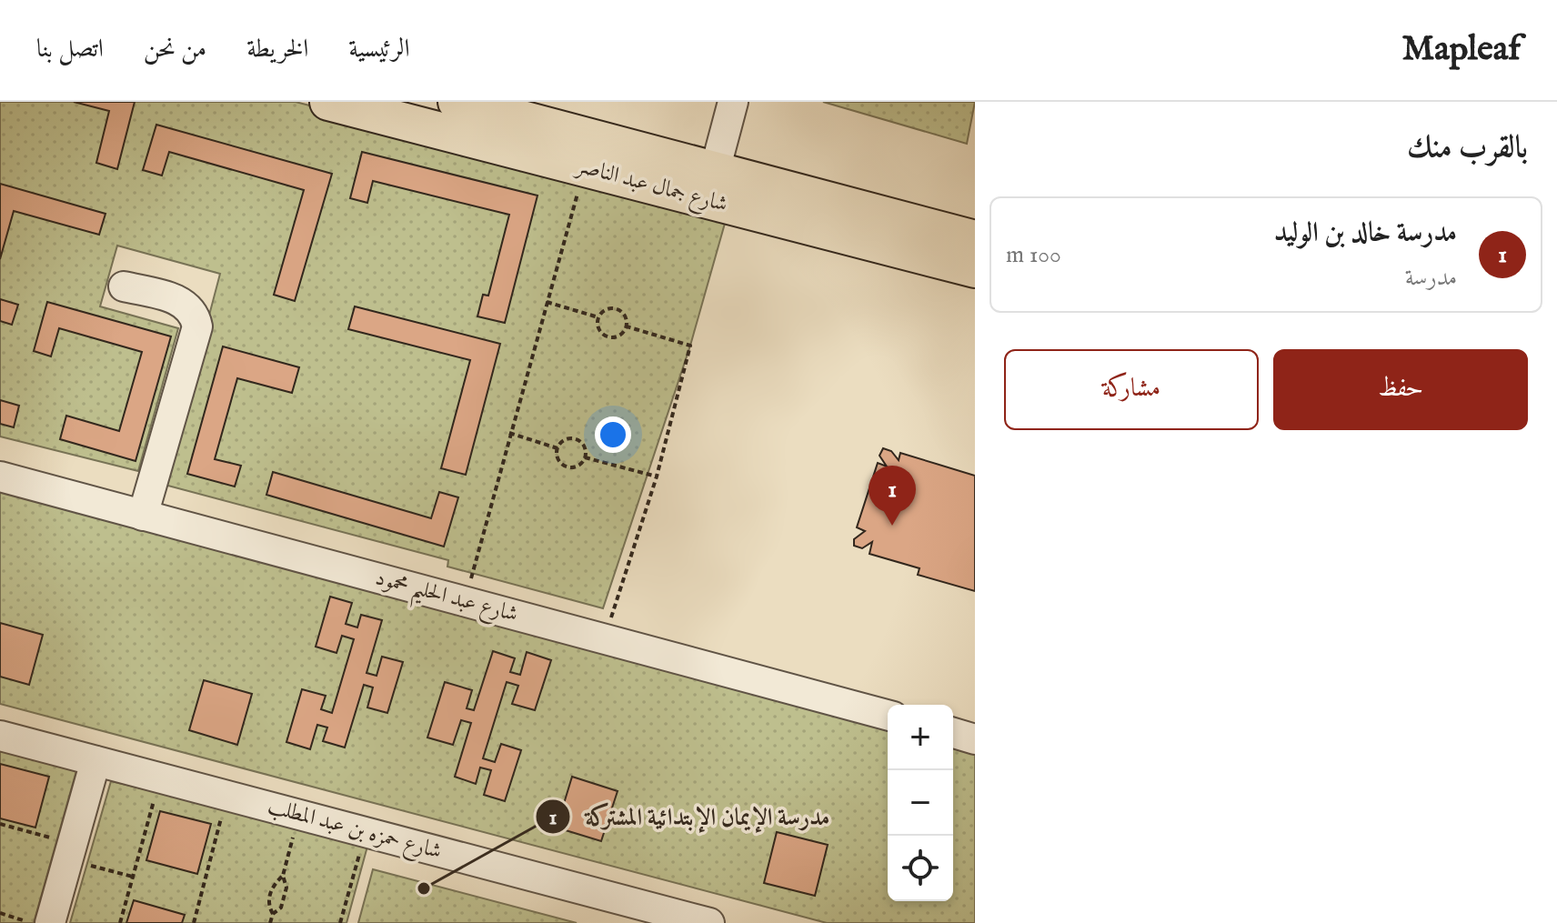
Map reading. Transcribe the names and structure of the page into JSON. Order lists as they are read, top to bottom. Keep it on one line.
{"streets":{"main road":["شارع جمال عبد الناصر"],"street":["شارع عبد الحليم محمود","شارع حمزه بن عبد المطلب"]},"places":["مدرسة الإيمان الإبتدائية المشتركة"],"page":{"header":"Mapleaf","nav":["الرئيسية","الخريطة","من نحن","اتصل بنا"],"heading":"بالقرب منك","list":[{"mark":"1","name":"مدرسة خالد بن الوليد","note":"مدرسة","value":"100 m"}],"buttons":["حفظ","مشاركة"],"pins":"1","map_buttons":["+","−"]}}
